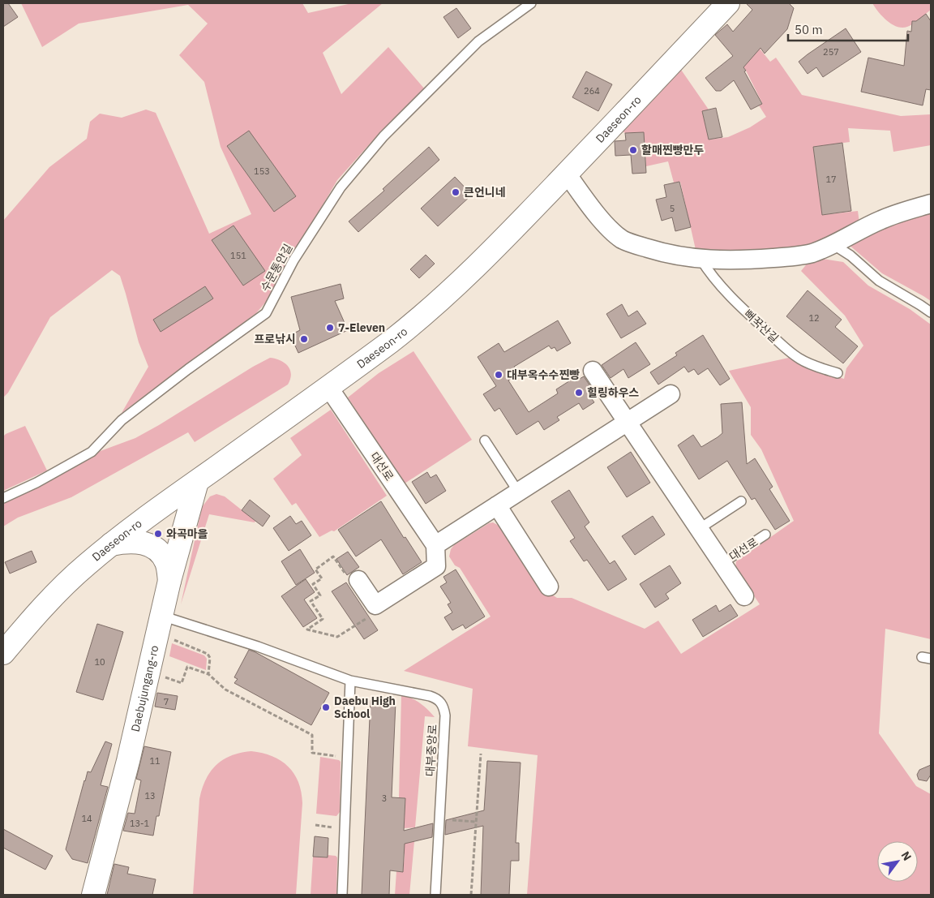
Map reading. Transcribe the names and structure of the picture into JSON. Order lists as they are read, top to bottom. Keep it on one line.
{"streets":{"street":["Daeseon-ro","대선로","Daebujungang-ro"],"lane":["수문통안길","뻐꾹산길","대부중앙로"]},"crossings":[["Daeseon-ro","대선로"],["Daeseon-ro","Daebujungang-ro"],["Daebujungang-ro","대부중앙로"]],"places":["할매찐빵만두","큰언니네","7-Eleven","프로낚시","대부옥수수찐빵","힐링하우스","와곡마을","Daebu High School"],"house_numbers":["257","264","153","17","5","151","12","10","7","11","13","3","14","13-1"],"scale_bar":"50 m","north":"top right"}
